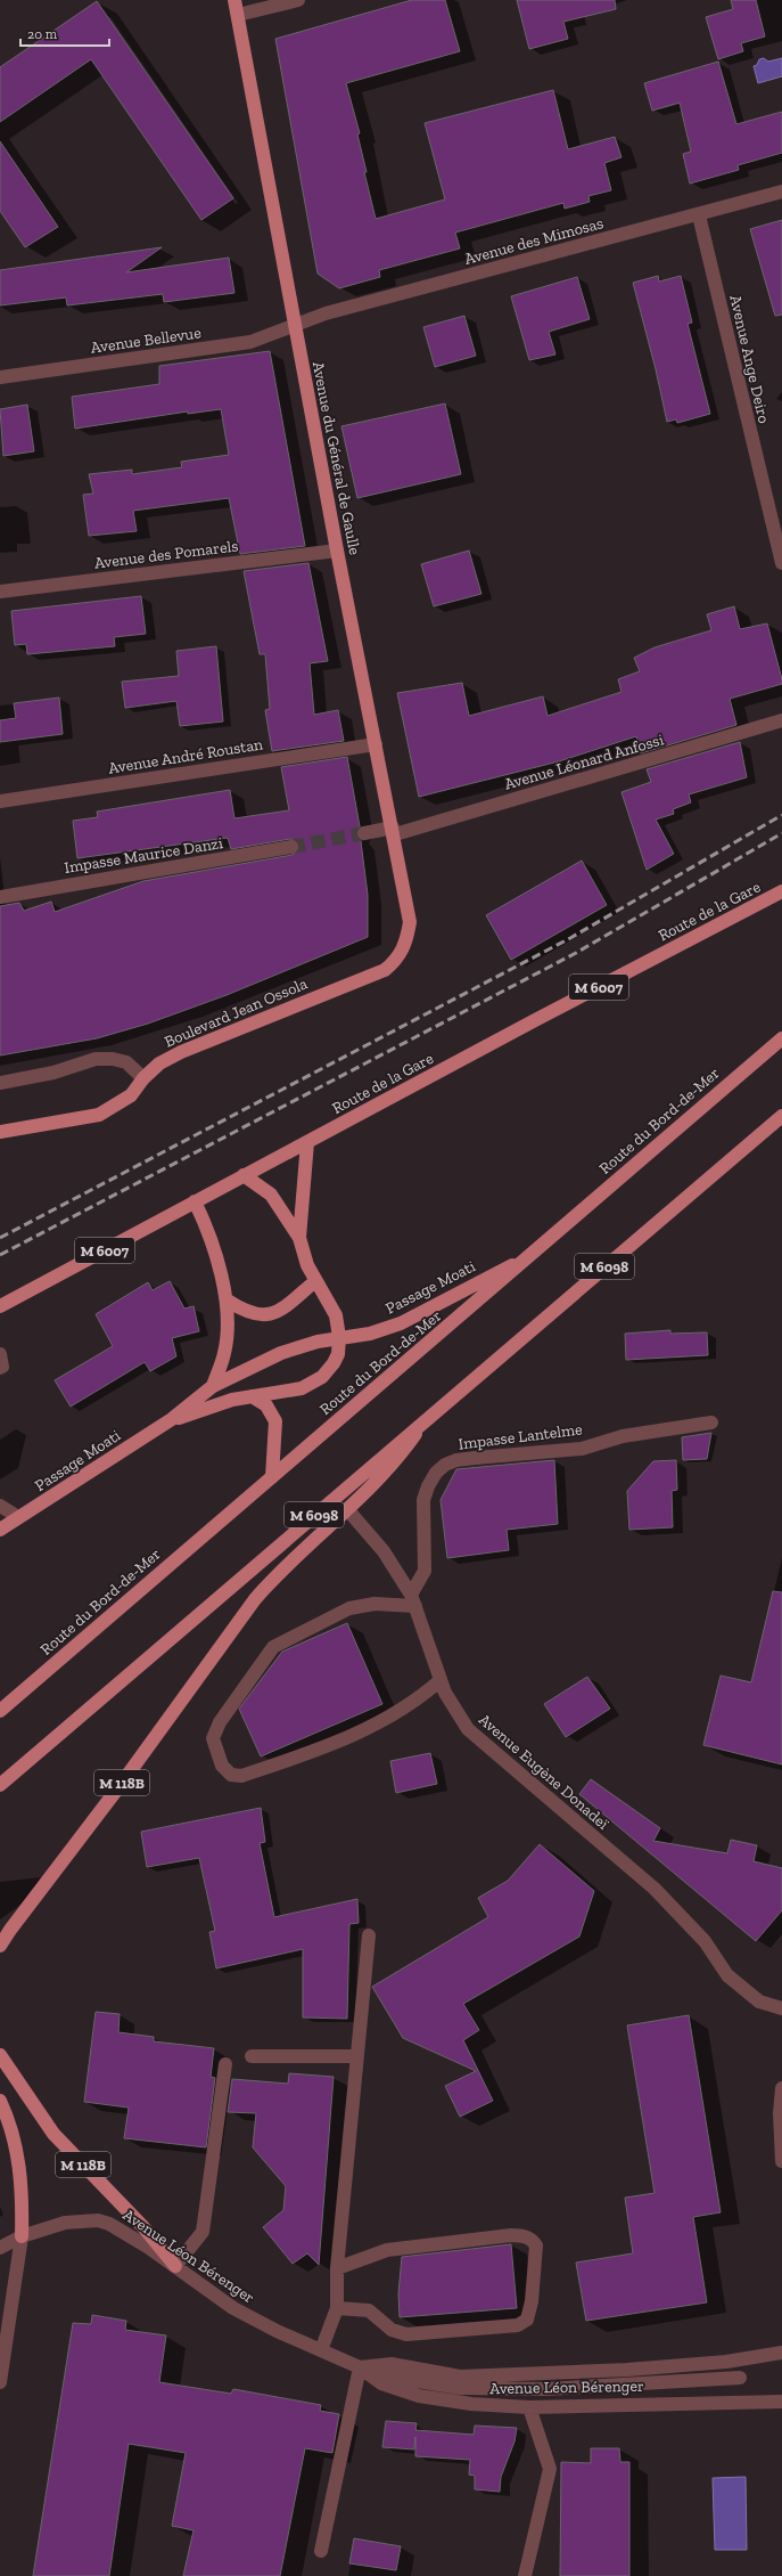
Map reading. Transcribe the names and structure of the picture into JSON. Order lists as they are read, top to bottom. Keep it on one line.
{"streets":{"main road":["Avenue du Général de Gaulle","Route de la Gare","M 6007","Boulevard Jean Ossola","Route du Bord-de-Mer","M 6098","Passage Moati","M 118B"],"street":["Avenue des Mimosas","Avenue Bellevue","Avenue Ange Deiro","Avenue des Pomarels","Avenue André Roustan","Avenue Léonard Anfossi","Impasse Maurice Danzi","Impasse Lantelme","Avenue Eugène Donadeï","Avenue Léon Bérenger"]},"crossings":[["Avenue des Mimosas","Avenue Bellevue"],["Avenue des Mimosas","Avenue Ange Deiro"],["Avenue des Mimosas","Avenue du Général de Gaulle"],["Avenue Bellevue","Avenue du Général de Gaulle"],["Avenue du Général de Gaulle","Avenue des Pomarels"],["Avenue du Général de Gaulle","Avenue André Roustan"],["Avenue du Général de Gaulle","Avenue Léonard Anfossi"],["Avenue du Général de Gaulle","Boulevard Jean Ossola"],["Route de la Gare","Passage Moati"],["Route du Bord-de-Mer","Passage Moati"],["M 6098","M 118B"],["Impasse Lantelme","Avenue Eugène Donadeï"],["Avenue Eugène Donadeï","M 118B"],["M 118B","Avenue Léon Bérenger"]],"scale_bar":"20 m"}
